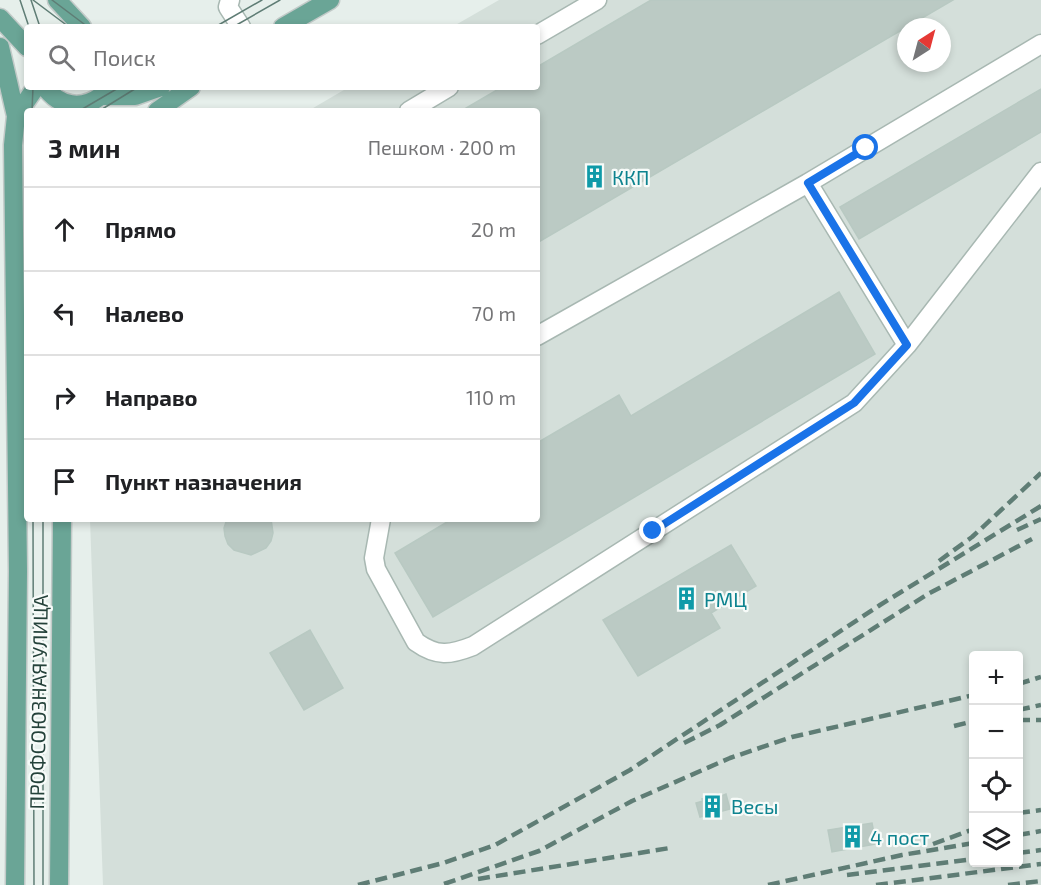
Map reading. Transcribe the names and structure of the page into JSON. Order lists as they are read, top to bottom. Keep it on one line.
{"streets":{"main road":["ПРОФСОЮЗНАЯ УЛИЦА"]},"places":{"building":["ККП","РМЦ","Весы","4 пост"]},"north":"top right","page":{"search":"Поиск","heading":["3 мин","Пешком · 200 m"],"list":[["Прямо","20 m"],["Налево","70 m"],["Направо","110 m"],"Пункт назначения"],"map_buttons":["+","−"]}}
